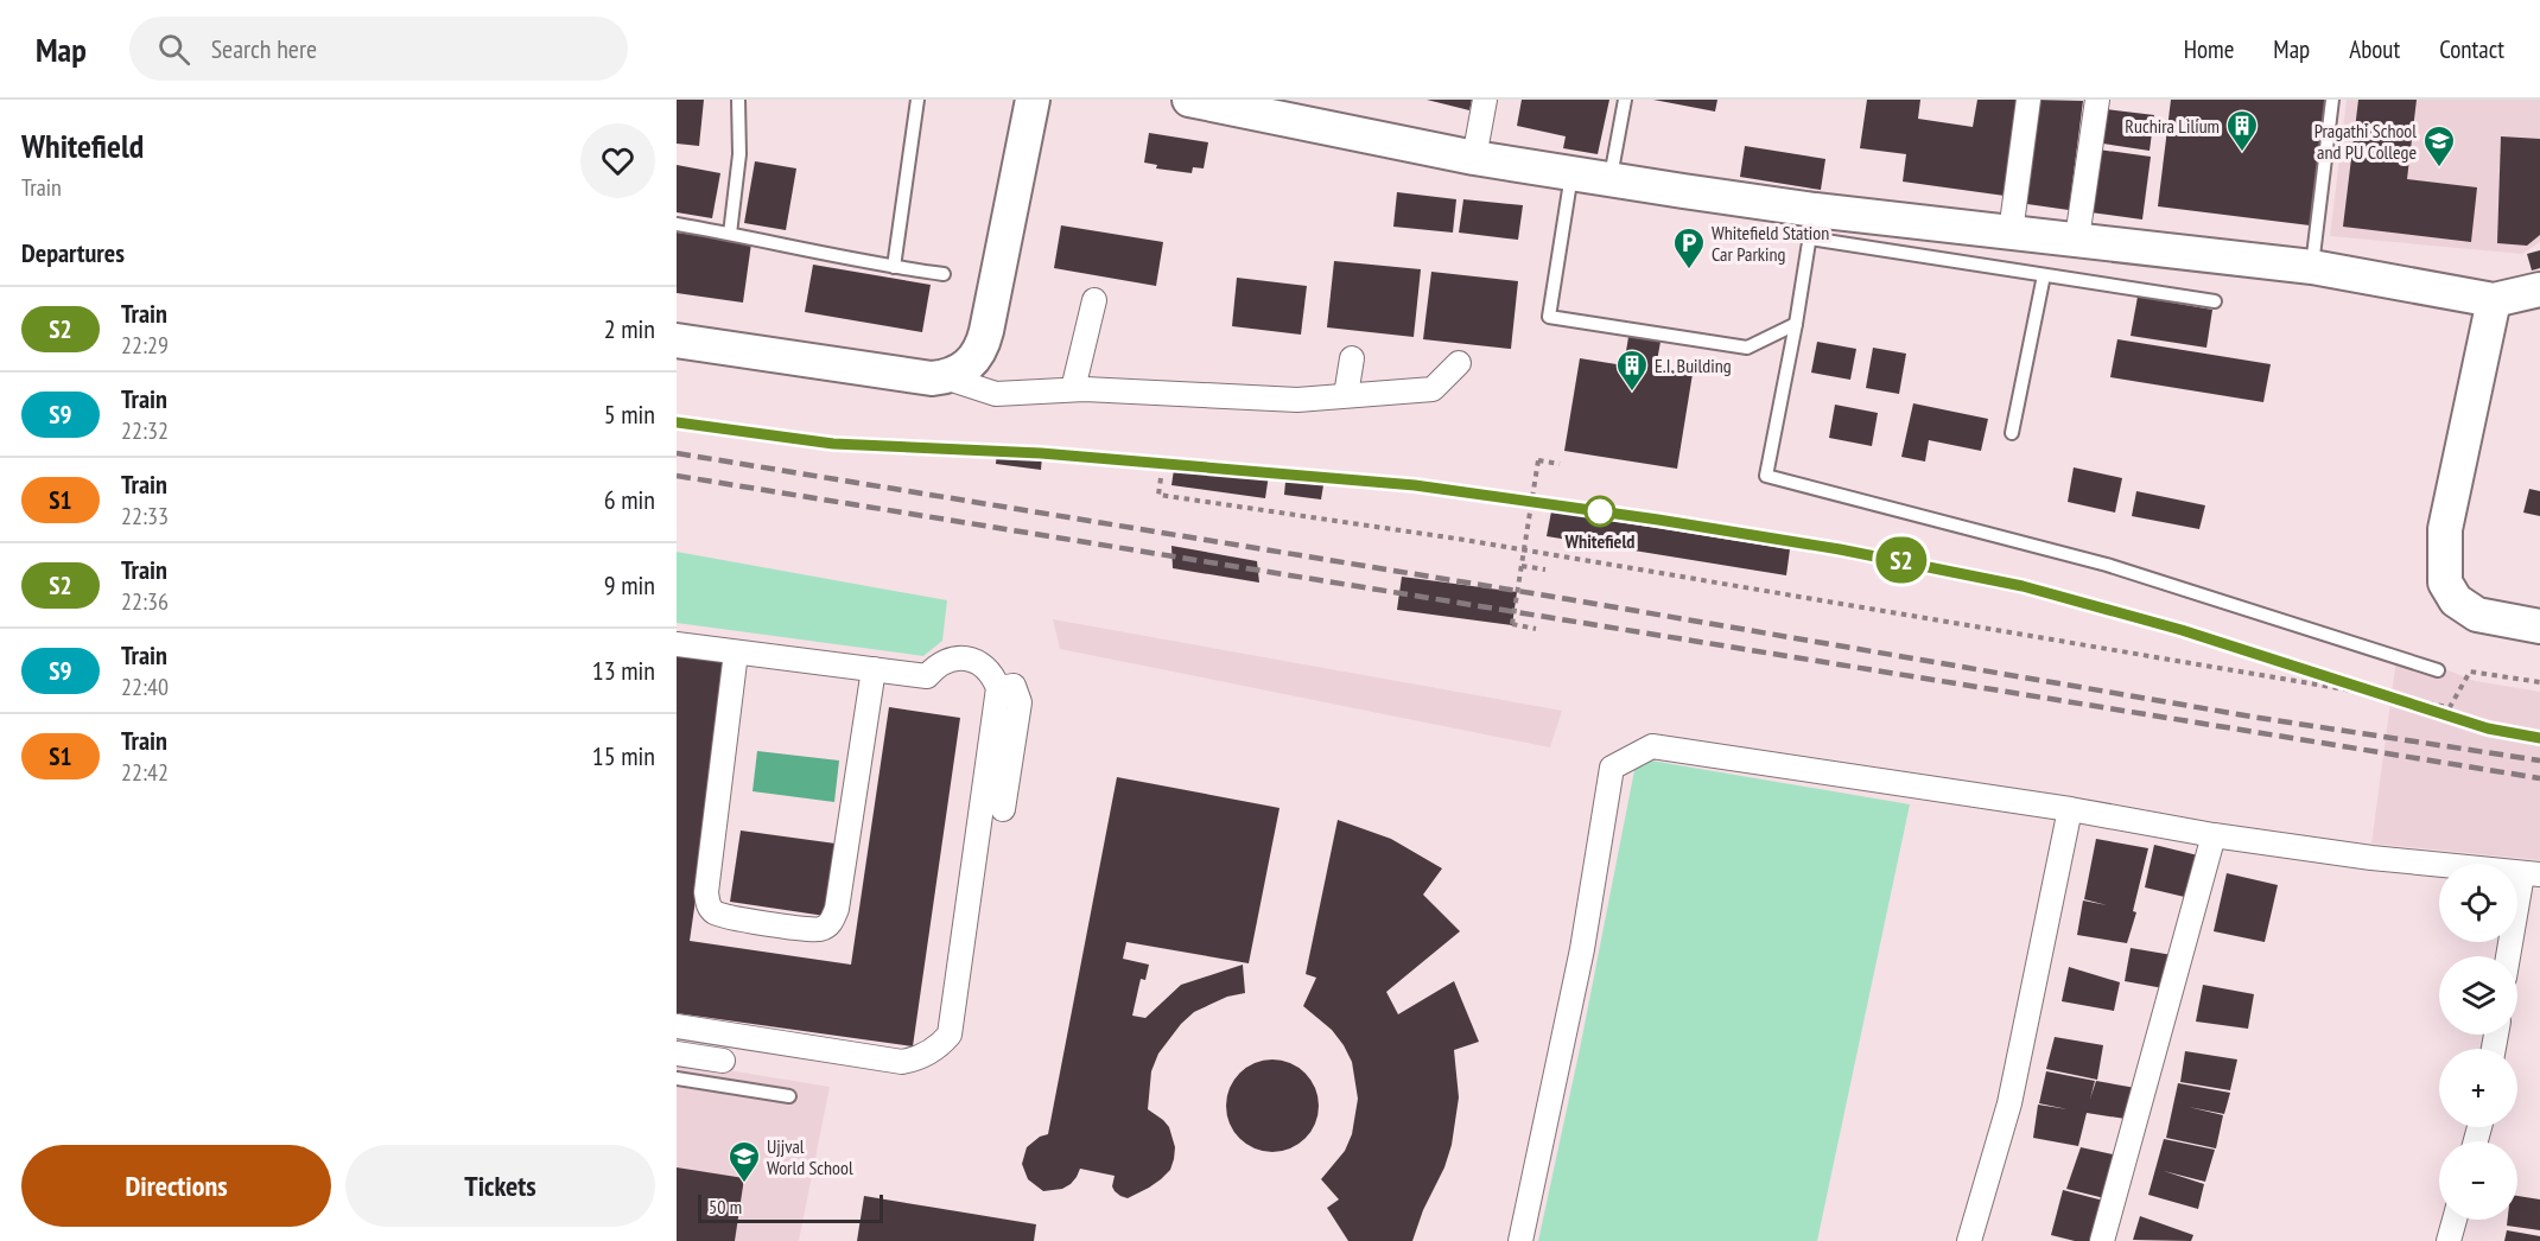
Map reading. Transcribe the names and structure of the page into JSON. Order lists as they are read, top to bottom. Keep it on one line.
{"places":{"building":["Ruchira Lilium","E.I. Building"],"school or university":["Pragathi School and PU College","Ujjval World School"],"parking":["Whitefield Station Car Parking"],"other":["Whitefield"]},"scale_bar":"50 m","page":{"header":"Map","search":"Search here","nav":["Home","Map","About","Contact"],"heading":[["Whitefield","Train"],"Departures"],"on_map":"S2","list":[{"mark":"S2","name":"Train","note":"22:29","value":"2 min"},{"mark":"S9","name":"Train","note":"22:32","value":"5 min"},{"mark":"S1","name":"Train","note":"22:33","value":"6 min"},{"mark":"S2","name":"Train","note":"22:36","value":"9 min"},{"mark":"S9","name":"Train","note":"22:40","value":"13 min"},{"mark":"S1","name":"Train","note":"22:42","value":"15 min"}],"map_buttons":["+","−"],"buttons":["Directions","Tickets"],"scale":"50 m"}}
